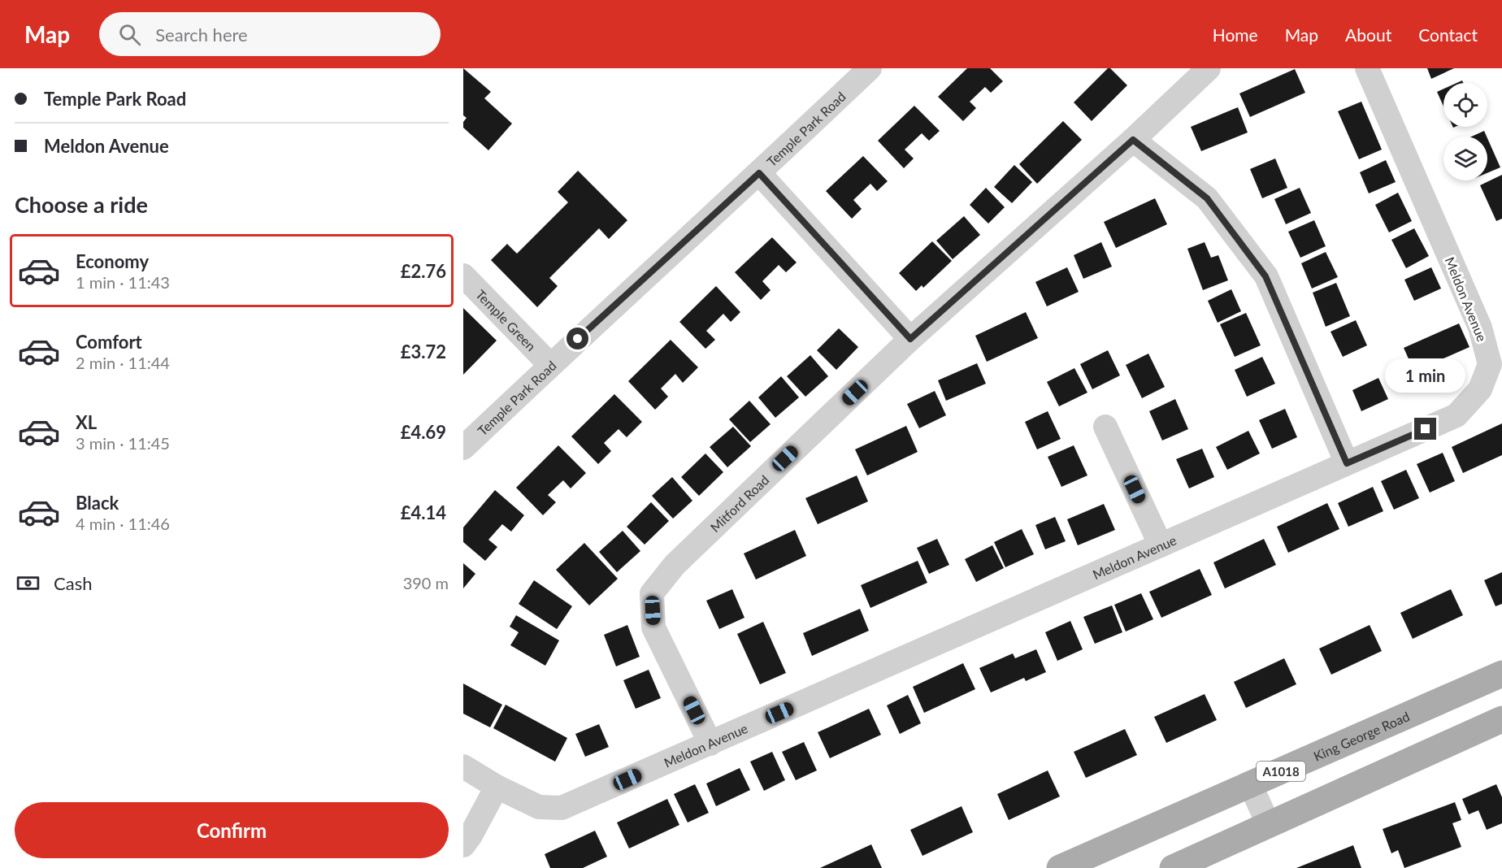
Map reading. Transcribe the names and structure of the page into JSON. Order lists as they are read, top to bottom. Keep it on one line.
{"streets":{"main road":["King George Road","A1018"],"street":["Temple Park Road","Meldon Avenue","Temple Green","Mitford Road"]},"crossings":[["Temple Park Road","Temple Green"],["Meldon Avenue","Mitford Road"]],"page":{"header":"Map","search":"Search here","nav":["Home","Map","About","Contact"],"banner":["Temple Park Road","Meldon Avenue"],"heading":"Choose a ride","list":[{"name":"Economy","note":"1 min · 11:43","value":"£2.76"},{"name":"Comfort","note":"2 min · 11:44","value":"£3.72"},{"name":"XL","note":"3 min · 11:45","value":"£4.69"},{"name":"Black","note":"4 min · 11:46","value":"£4.14"}],"bubble":"1 min","pay":["Cash","390 m"],"buttons":"Confirm"}}
